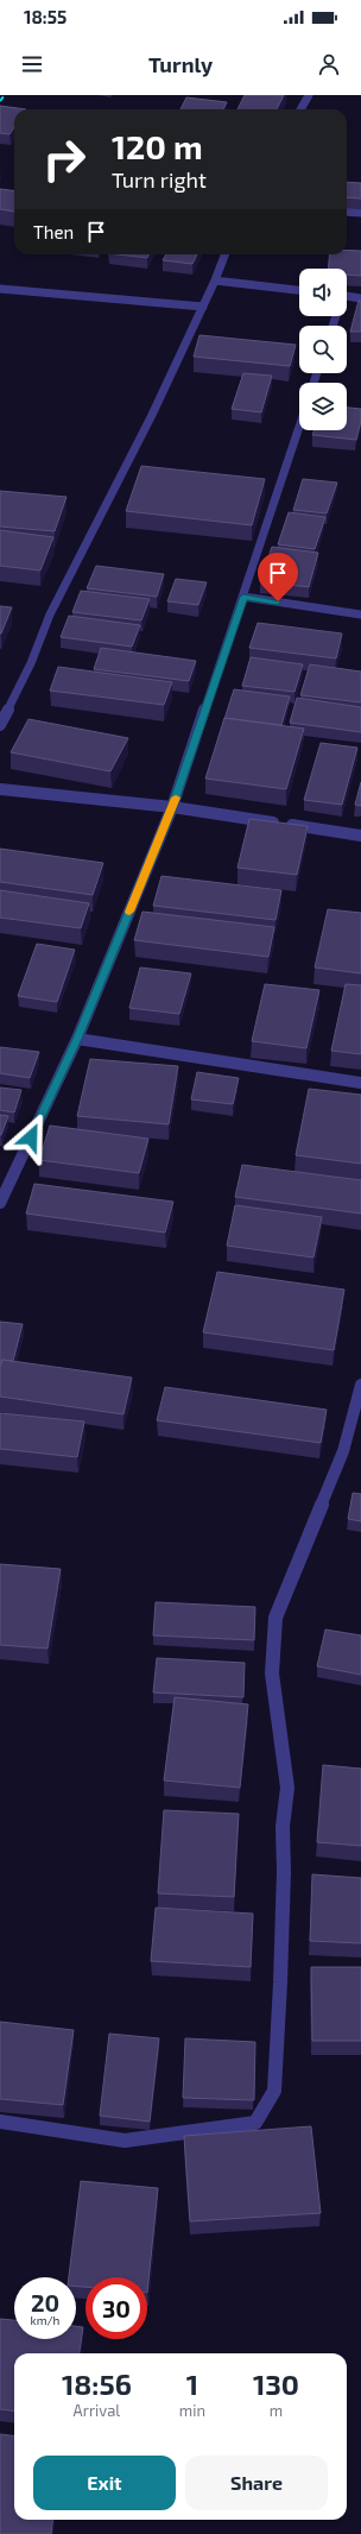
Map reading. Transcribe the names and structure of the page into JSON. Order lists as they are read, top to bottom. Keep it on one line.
{"page":{"status":"18:55","header":"Turnly","turn":["120 m","Turn right"],"then":"Then","speed":"20 km/h","limit":"30","eta":["18:56","Arrival","1","min","130","m"],"buttons":["Exit","Share"]}}
